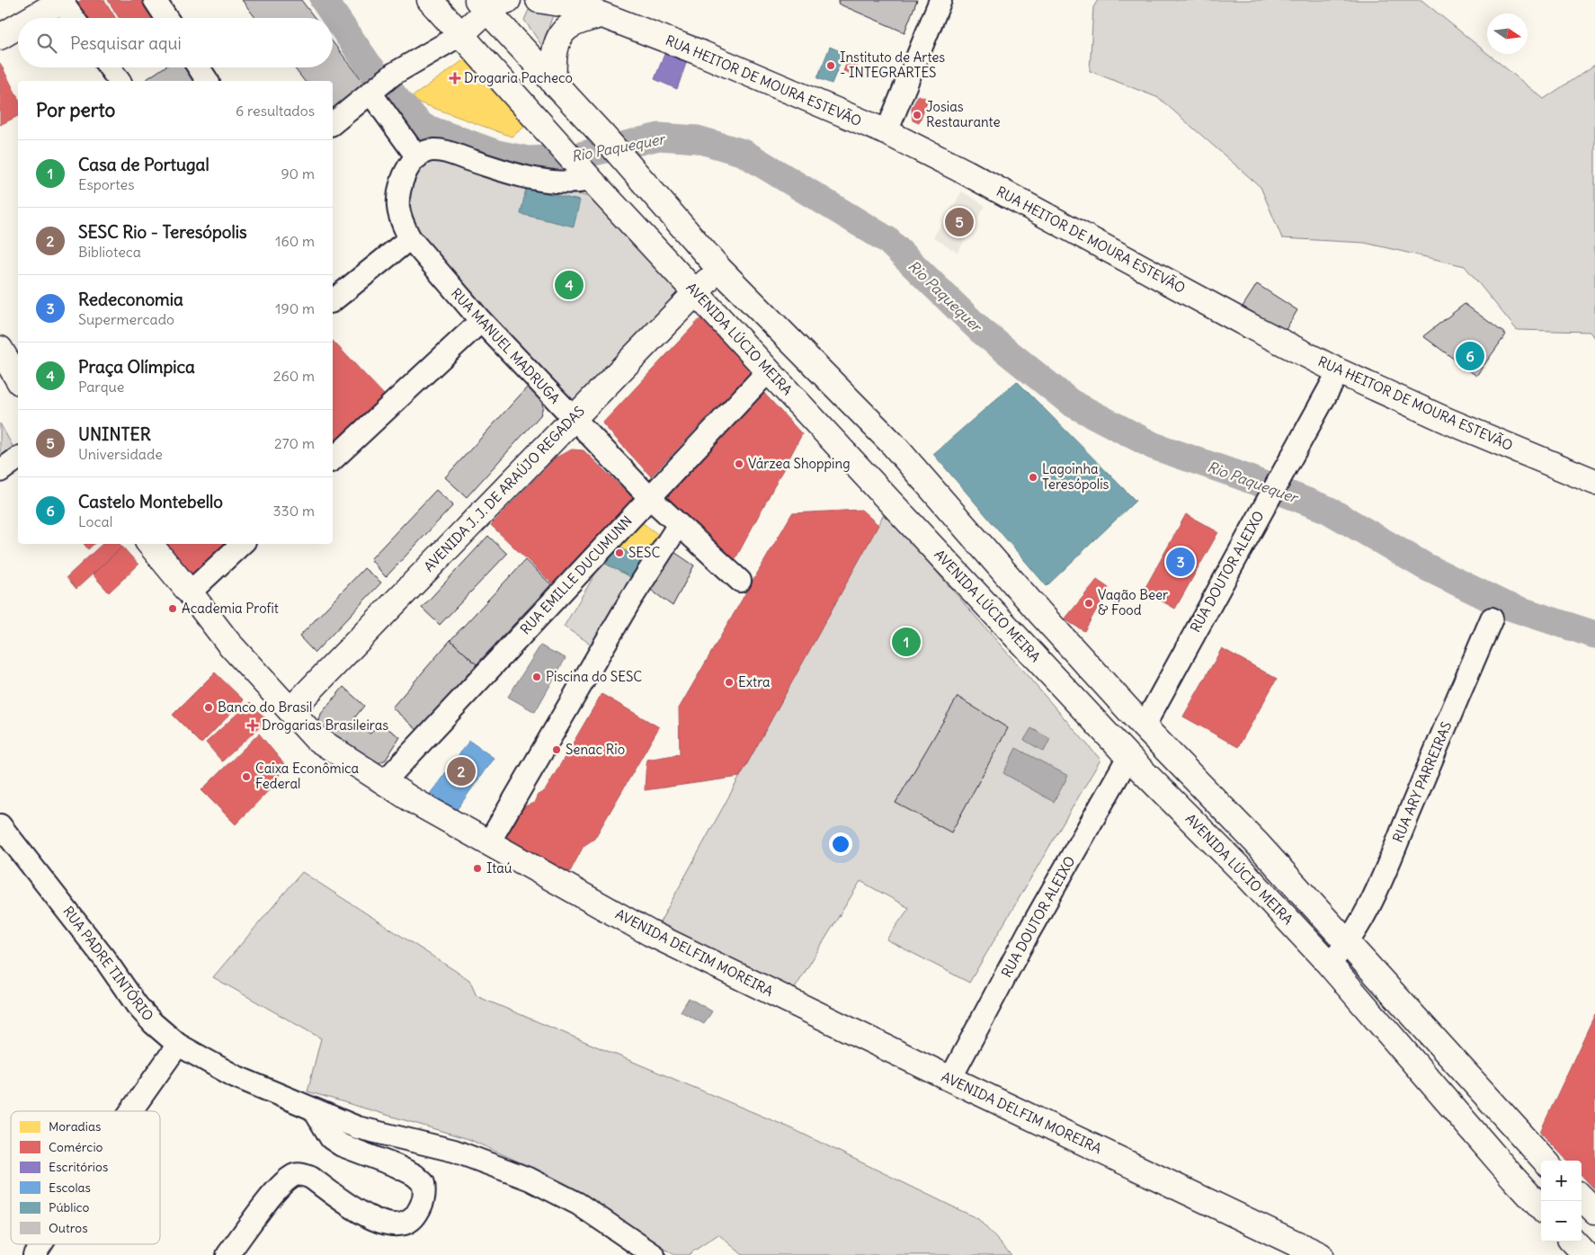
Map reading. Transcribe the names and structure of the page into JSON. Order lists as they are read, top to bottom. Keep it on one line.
{"streets":{"main road":["RUA HEITOR DE MOURA ESTEVÃO","AVENIDA LÚCIO MEIRA","AVENIDA J. J. DE ARAÚJO REGADAS","AVENIDA DELFIM MOREIRA"],"street":["RUA MANUEL MADRUGA","RUA DOUTOR ALEIXO","RUA EMILLE DUCUMUNN","RUA ARY PARREIRAS","RUA PADRE TINTÓRIO"]},"crossings":[["RUA HEITOR DE MOURA ESTEVÃO","RUA DOUTOR ALEIXO"],["AVENIDA LÚCIO MEIRA","AVENIDA J. J. DE ARAÚJO REGADAS"],["AVENIDA LÚCIO MEIRA","RUA DOUTOR ALEIXO"],["AVENIDA LÚCIO MEIRA","RUA EMILLE DUCUMUNN"],["AVENIDA LÚCIO MEIRA","RUA ARY PARREIRAS"],["RUA MANUEL MADRUGA","AVENIDA J. J. DE ARAÚJO REGADAS"],["RUA MANUEL MADRUGA","RUA EMILLE DUCUMUNN"],["AVENIDA J. J. DE ARAÚJO REGADAS","AVENIDA DELFIM MOREIRA"],["RUA DOUTOR ALEIXO","AVENIDA DELFIM MOREIRA"],["RUA EMILLE DUCUMUNN","AVENIDA DELFIM MOREIRA"]],"water":["Rio Paquequer"],"places":{"other":["Instituto de Artes - INTEGRARTES","Josias Restaurante","Várzea Shopping","Lagoinha Teresópolis","SESC","Vagão Beer & Food","Academia Profit","Piscina do SESC","Extra","Banco do Brasil","Senac Rio","Caixa Econômica Federal","Itaú"],"health":["Drogaria Pacheco","Drogarias Brasileiras"]},"legend":["Moradias","Comércio","Escritórios","Escolas","Público","Outros"],"north":"right","page":{"search":"Pesquisar aqui","heading":["Por perto","6 resultados"],"list":[{"mark":"1","name":"Casa de Portugal","note":"Esportes","value":"90 m"},{"mark":"2","name":"SESC Rio - Teresópolis","note":"Biblioteca","value":"160 m"},{"mark":"3","name":"Redeconomia","note":"Supermercado","value":"190 m"},{"mark":"4","name":"Praça Olímpica","note":"Parque","value":"260 m"},{"mark":"5","name":"UNINTER","note":"Universidade","value":"270 m"},{"mark":"6","name":"Castelo Montebello","note":"Local","value":"330 m"}],"pins":["5","4","6","3","1","2"],"map_buttons":["+","−"]}}
